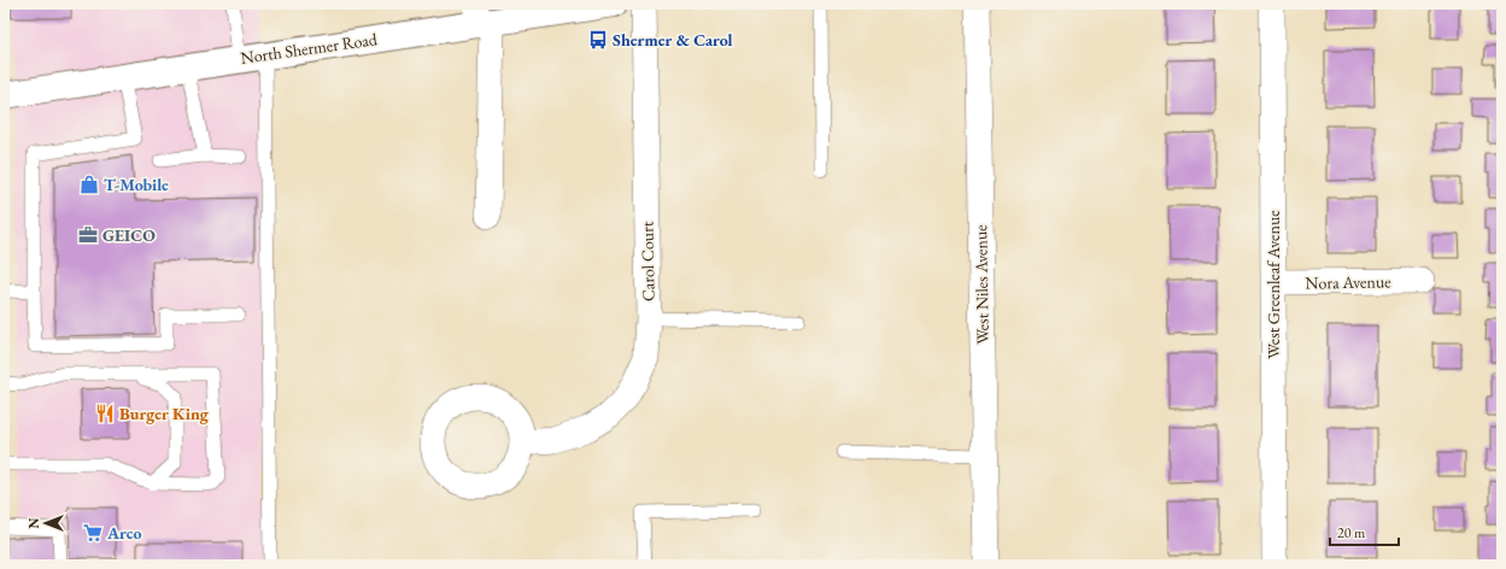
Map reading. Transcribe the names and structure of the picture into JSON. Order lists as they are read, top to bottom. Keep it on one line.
{"streets":{"main road":["North Shermer Road"],"street":["Carol Court","Nora Avenue","West Niles Avenue","West Greenleaf Avenue"]},"crossings":[["Nora Avenue","West Greenleaf Avenue"]],"places":{"bus stop":["Shermer & Carol"],"shop":["T-Mobile"],"office":["GEICO"],"restaurant":["Burger King"],"supermarket":["Arco"]},"scale_bar":"20 m","north":"left"}
